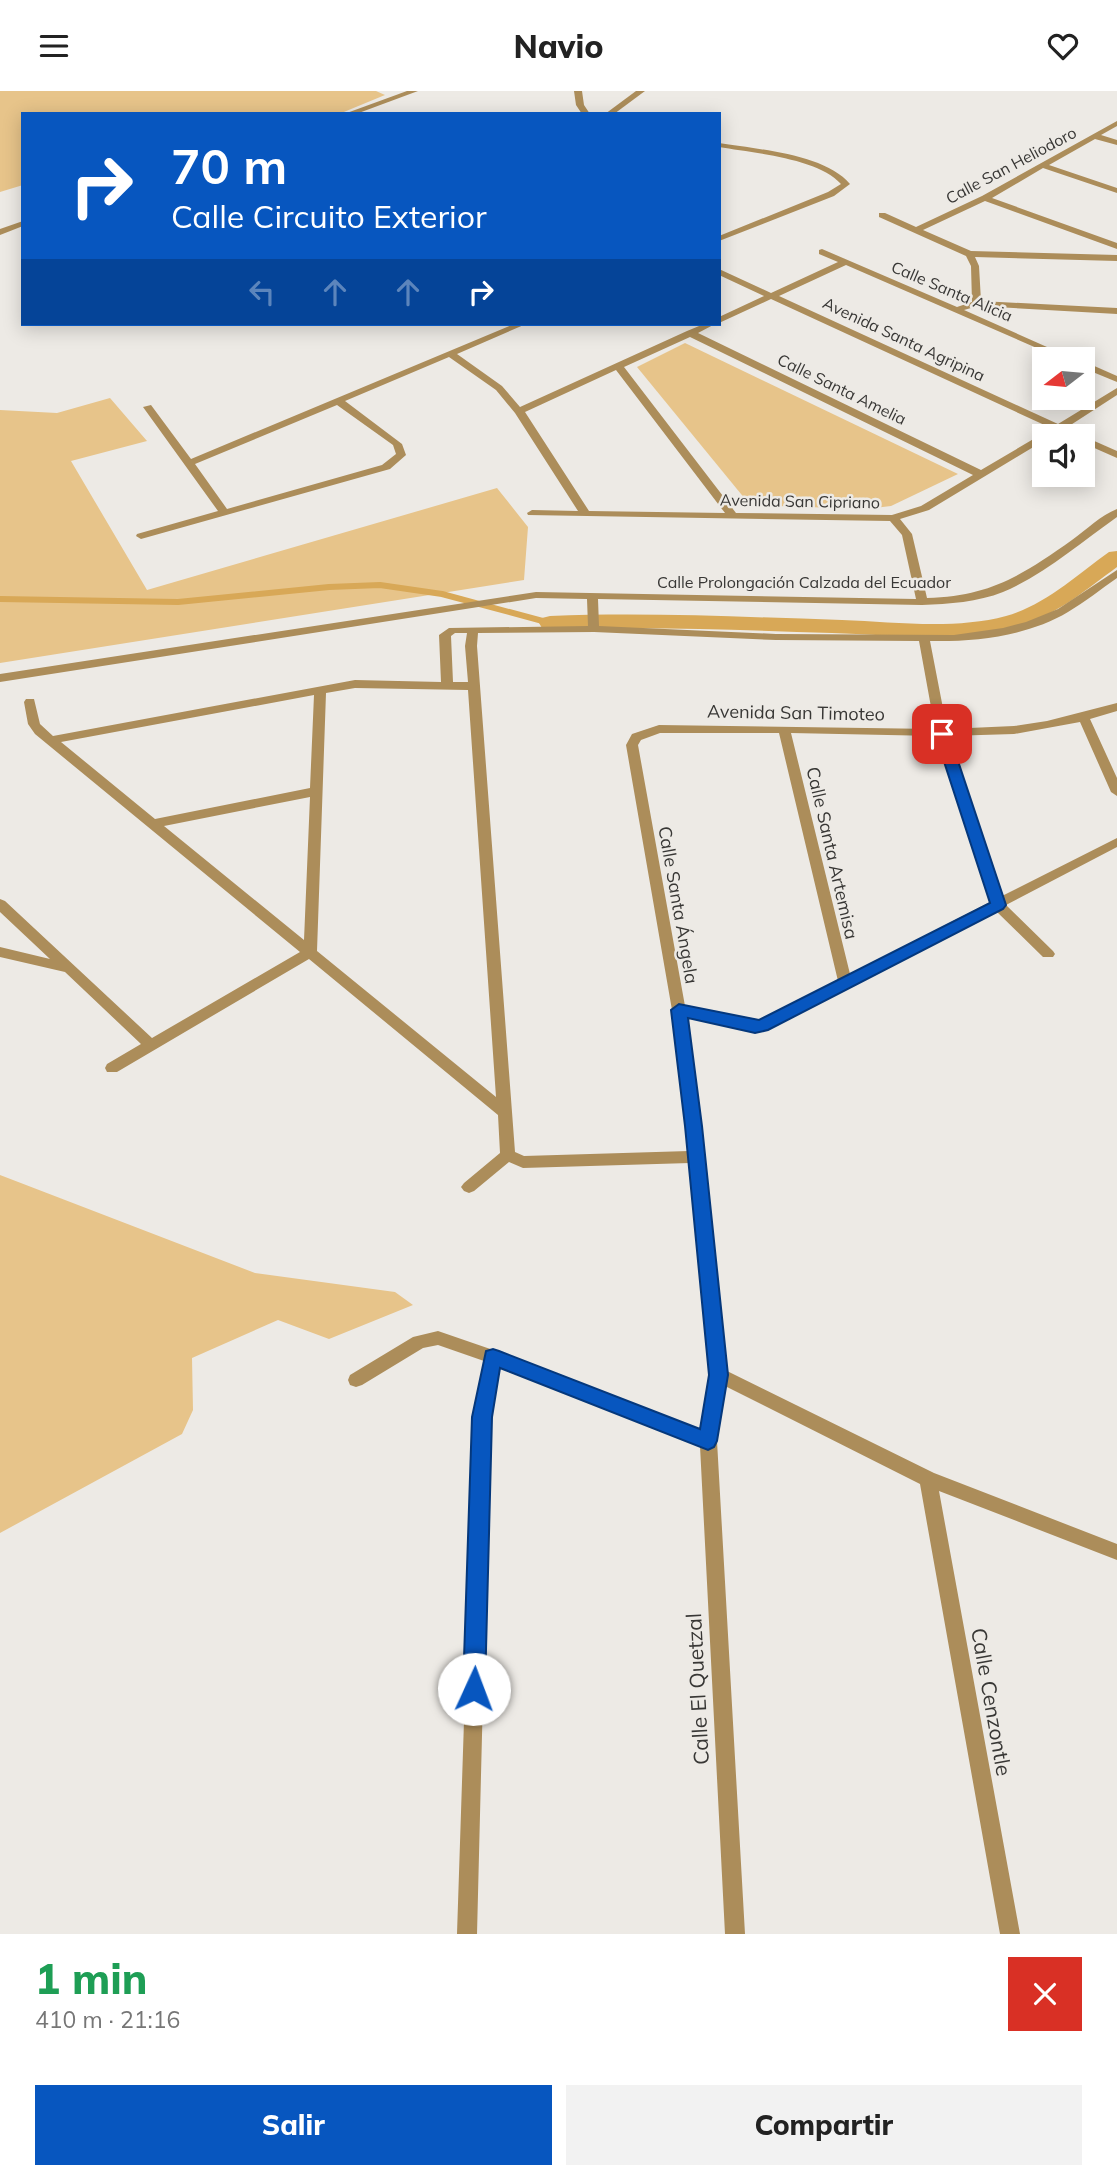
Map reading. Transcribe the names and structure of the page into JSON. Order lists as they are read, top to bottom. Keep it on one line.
{"streets":{"street":["Calle San Heliodoro","Calle Santa Alicia","Avenida Santa Agripina","Calle Santa Amelia","Avenida San Cipriano","Calle Prolongación Calzada del Ecuador","Avenida San Timoteo","Calle Santa Artemisa","Calle Santa Ángela","Calle El Quetzal","Calle Cenzontle"]},"crossings":[["Calle Santa Amelia","Avenida San Cipriano"],["Avenida San Timoteo","Calle Santa Artemisa"],["Avenida San Timoteo","Calle Santa Ángela"],["Calle Santa Ángela","Calle El Quetzal"]],"north":"left","page":{"header":"Navio","turn":["70 m","Calle Circuito Exterior"],"heading":["1 min","410 m · 21:16"],"buttons":["Salir","Compartir"]}}
